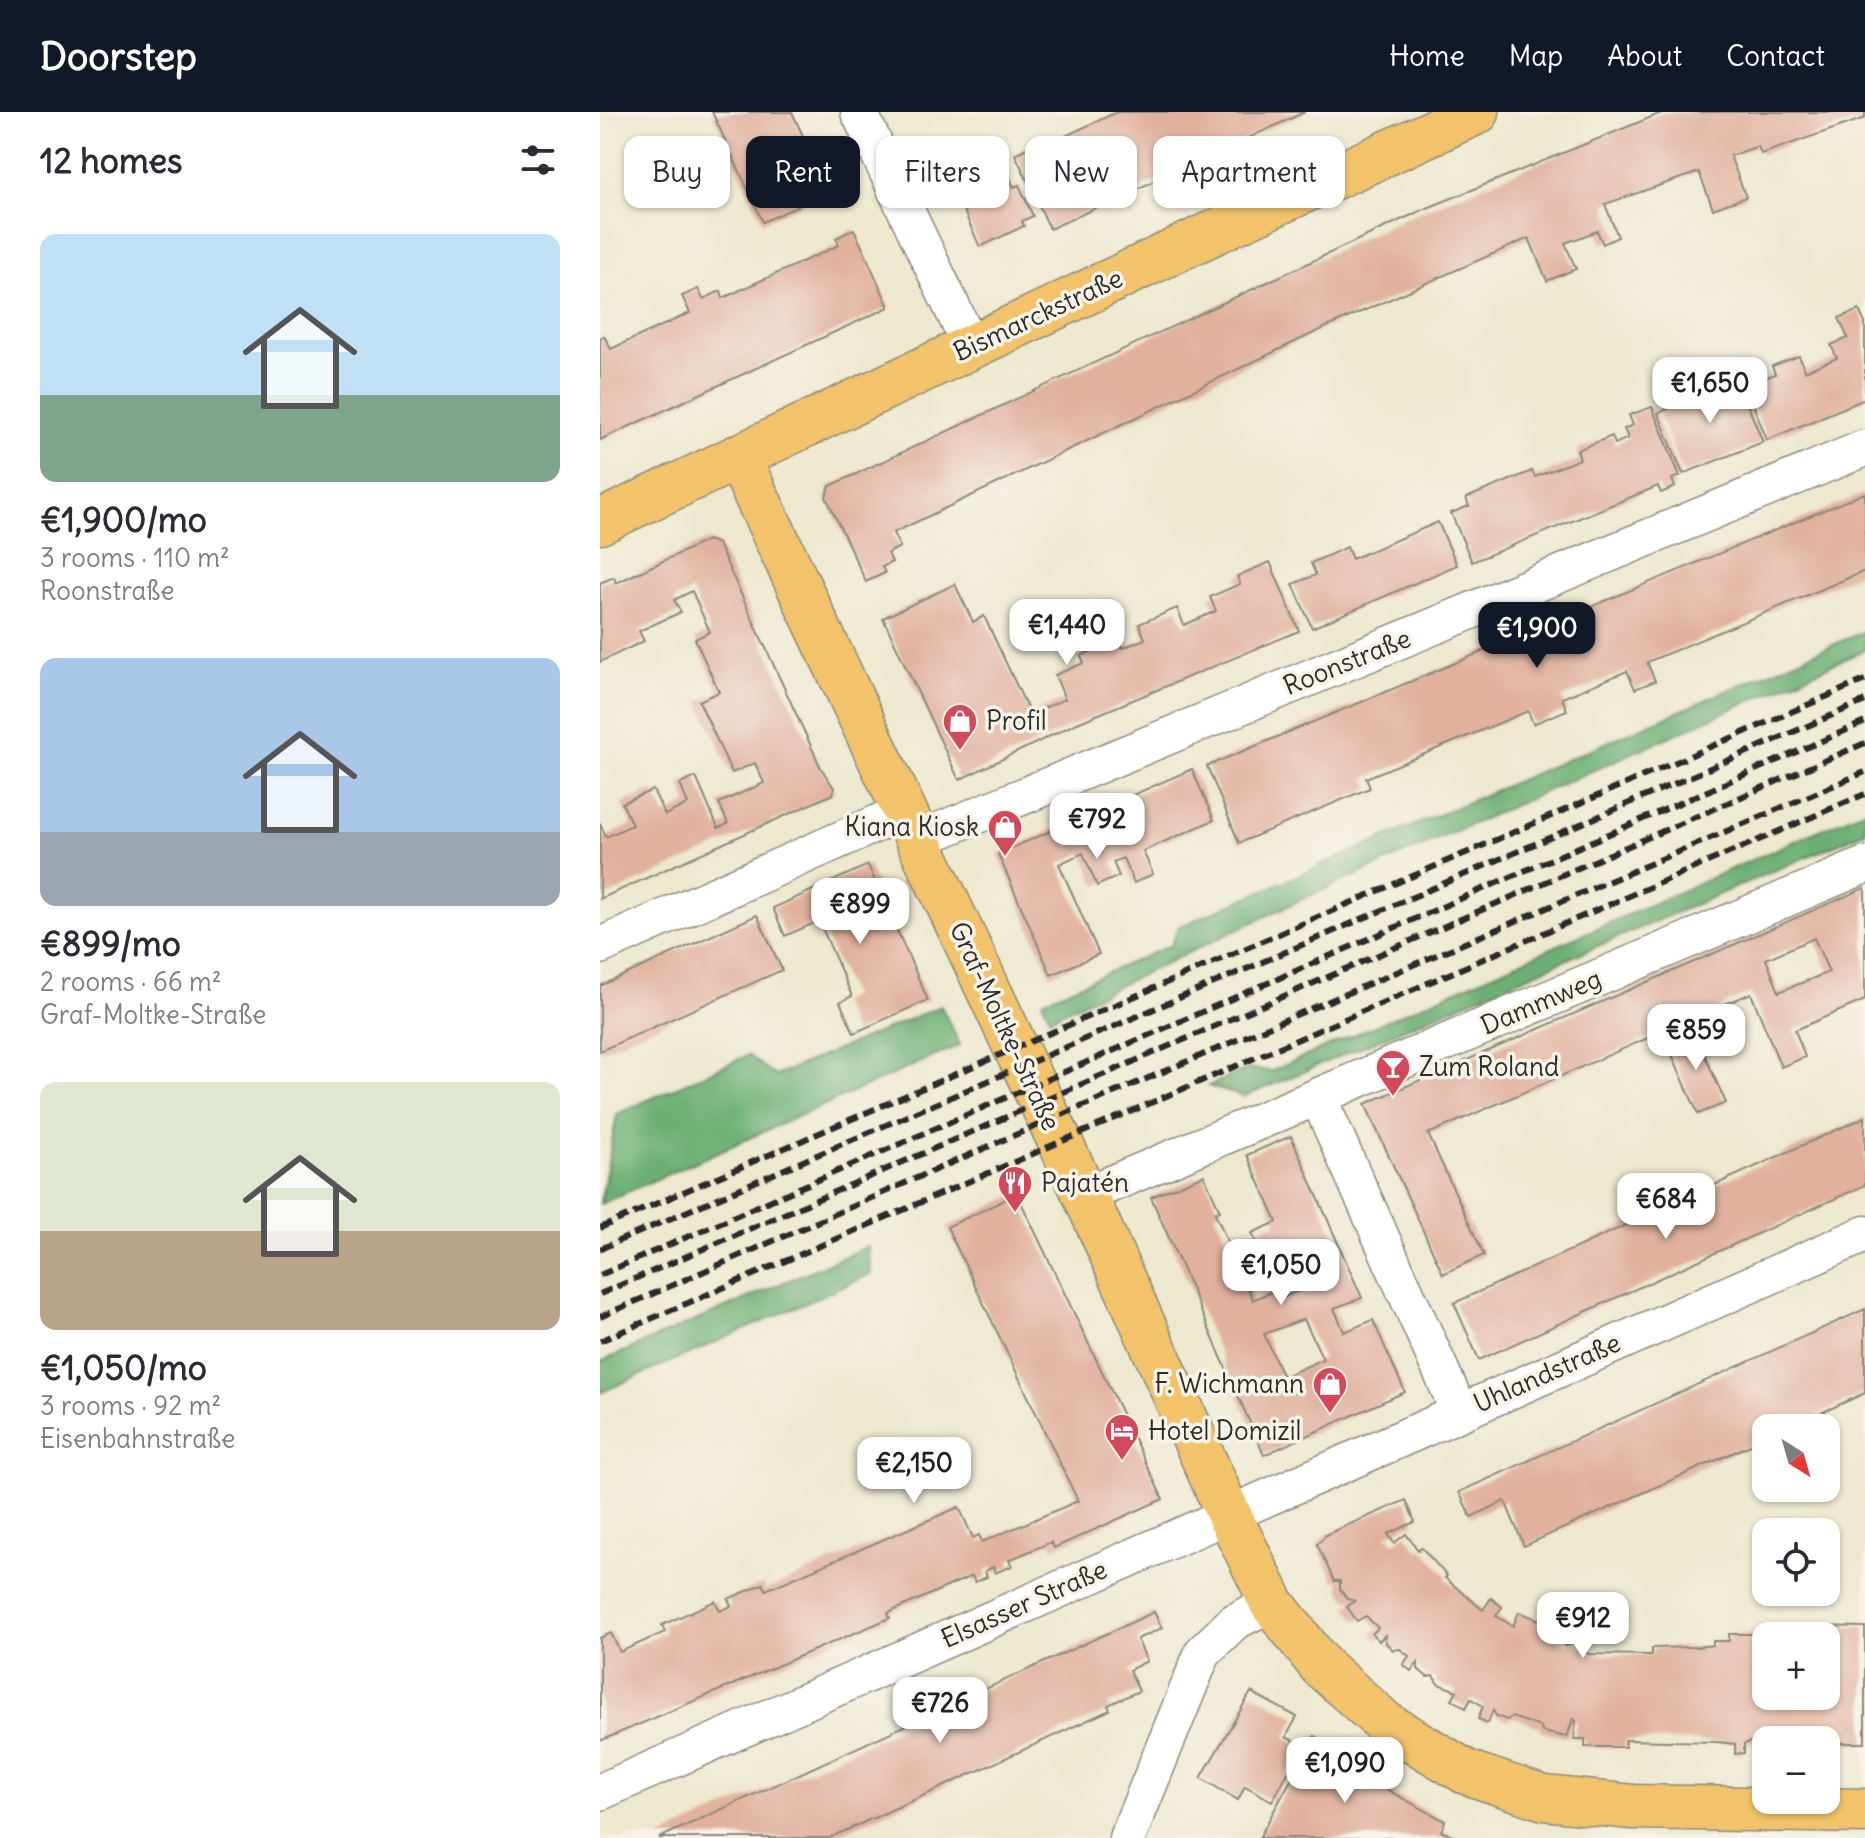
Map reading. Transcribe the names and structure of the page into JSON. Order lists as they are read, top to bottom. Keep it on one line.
{"streets":{"main road":["Bismarckstraße","Graf-Moltke-Straße"],"street":["Roonstraße","Dammweg","Uhlandstraße","Elsasser Straße"]},"crossings":[["Bismarckstraße","Graf-Moltke-Straße"],["Roonstraße","Graf-Moltke-Straße"],["Dammweg","Graf-Moltke-Straße"],["Graf-Moltke-Straße","Uhlandstraße"],["Graf-Moltke-Straße","Elsasser Straße"],["Uhlandstraße","Elsasser Straße"]],"places":{"shop":["Profil","Kiana Kiosk","F. Wichmann"],"bar":["Zum Roland"],"restaurant":["Pajatén"],"hotel":["Hotel Domizil"]},"north":"bottom right","page":{"header":"Doorstep","nav":["Home","Map","About","Contact"],"heading":"12 homes","chip":["Buy","Rent","Filters","New","Apartment"],"list":[{"name":"€1,900/mo","note":"3 rooms · 110 m² · Roonstraße"},{"name":"€899/mo","note":"2 rooms · 66 m² · Graf-Moltke-Straße"},{"name":"€1,050/mo","note":"3 rooms · 92 m² · Eisenbahnstraße"}],"price":["€1,650","€1,440","€1,900","€792","€899","€859","€684","€1,050","€2,150","€912","€726","€1,090"],"map_buttons":["+","−"]}}
